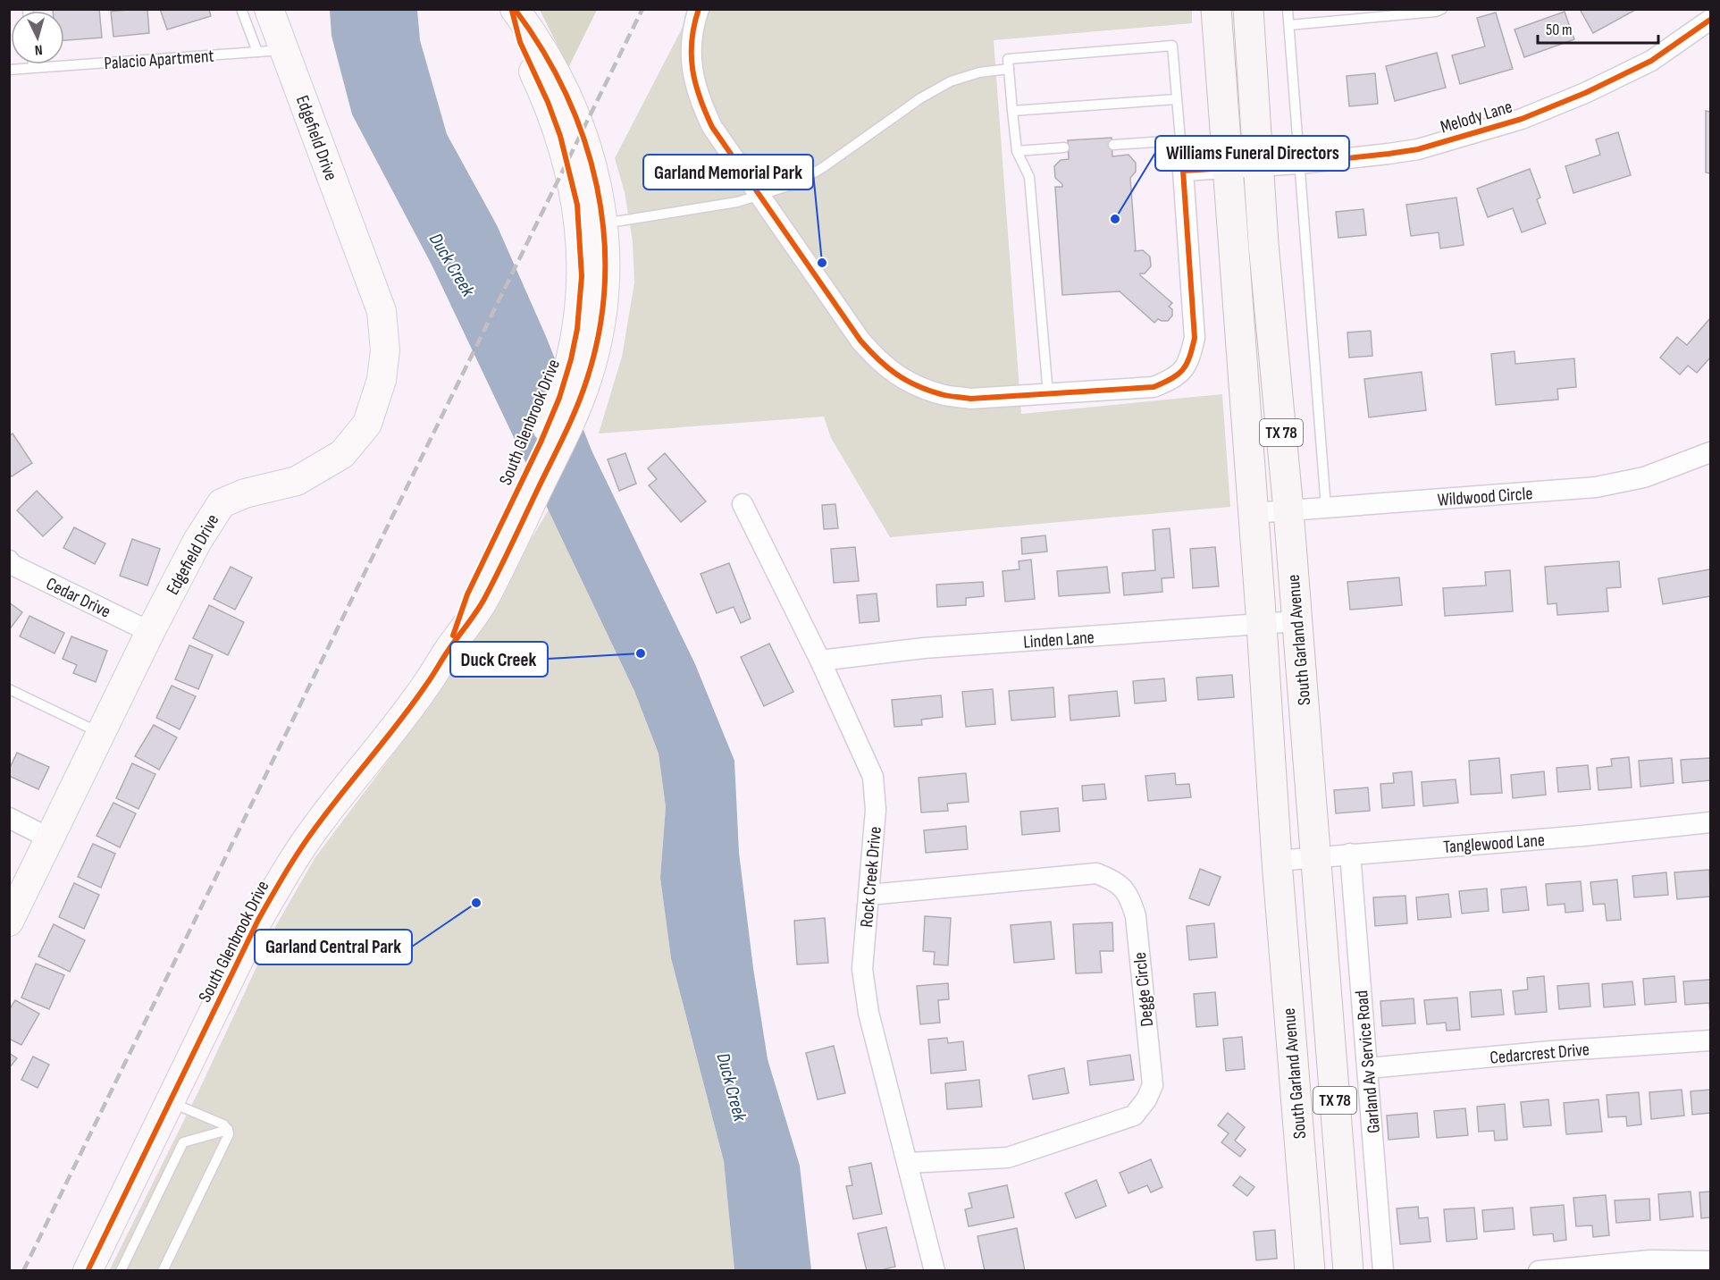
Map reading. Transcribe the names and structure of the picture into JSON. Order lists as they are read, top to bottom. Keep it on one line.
{"streets":{"main road":["TX 78","South Garland Avenue"],"street":["Melody Lane","Edgefield Drive","South Glenbrook Drive","Wildwood Circle","Cedar Drive","Linden Lane","Tanglewood Lane","Rock Creek Drive","Degge Circle","Cedarcrest Drive","Garland Av Service Road"],"lane":["Palacio Apartment"]},"crossings":[["Palacio Apartment","Edgefield Drive"],["Melody Lane","South Garland Avenue"],["Edgefield Drive","Cedar Drive"],["Wildwood Circle","South Garland Avenue"],["Linden Lane","South Garland Avenue"],["Linden Lane","Rock Creek Drive"],["South Garland Avenue","Tanglewood Lane"],["Tanglewood Lane","Garland Av Service Road"],["Rock Creek Drive","Degge Circle"],["Cedarcrest Drive","Garland Av Service Road"]],"water":["Duck Creek"],"places":["Williams Funeral Directors","Garland Memorial Park","Duck Creek","Garland Central Park"],"scale_bar":"50 m","north":"bottom"}
